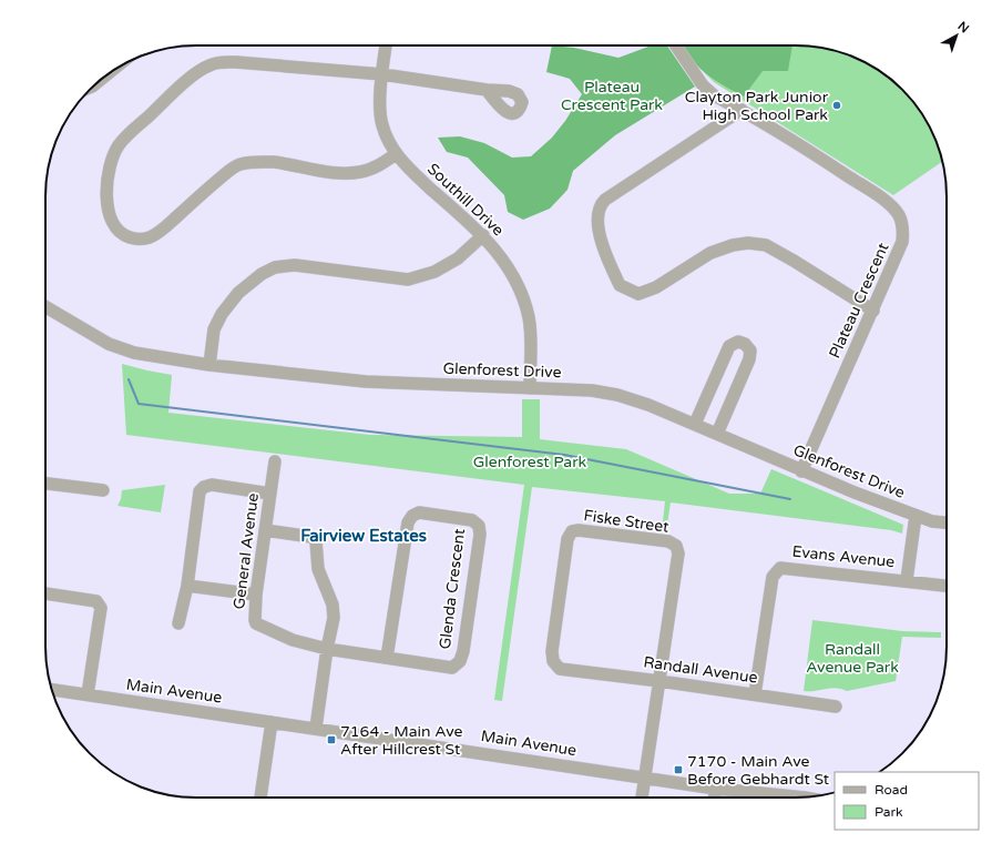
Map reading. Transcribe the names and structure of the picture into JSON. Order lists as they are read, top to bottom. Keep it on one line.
{"streets":{"street":["Southill Drive","Plateau Crescent","Glenforest Drive","Fiske Street","General Avenue","Evans Avenue","Glenda Crescent","Randall Avenue","Main Avenue"]},"crossings":[["Southill Drive","Glenforest Drive"],["Plateau Crescent","Glenforest Drive"],["Fiske Street","Randall Avenue"],["General Avenue","Glenda Crescent"],["Evans Avenue","Randall Avenue"]],"districts":["Fairview Estates"],"parks":["Plateau Crescent Park","Glenforest Park","Randall Avenue Park"],"places":{"other":["Clayton Park Junior High School Park"],"transit":["7164 - Main Ave After Hillcrest St","7170 - Main Ave Before Gebhardt St"]},"legend":["Road","Park"],"north":"top right"}
